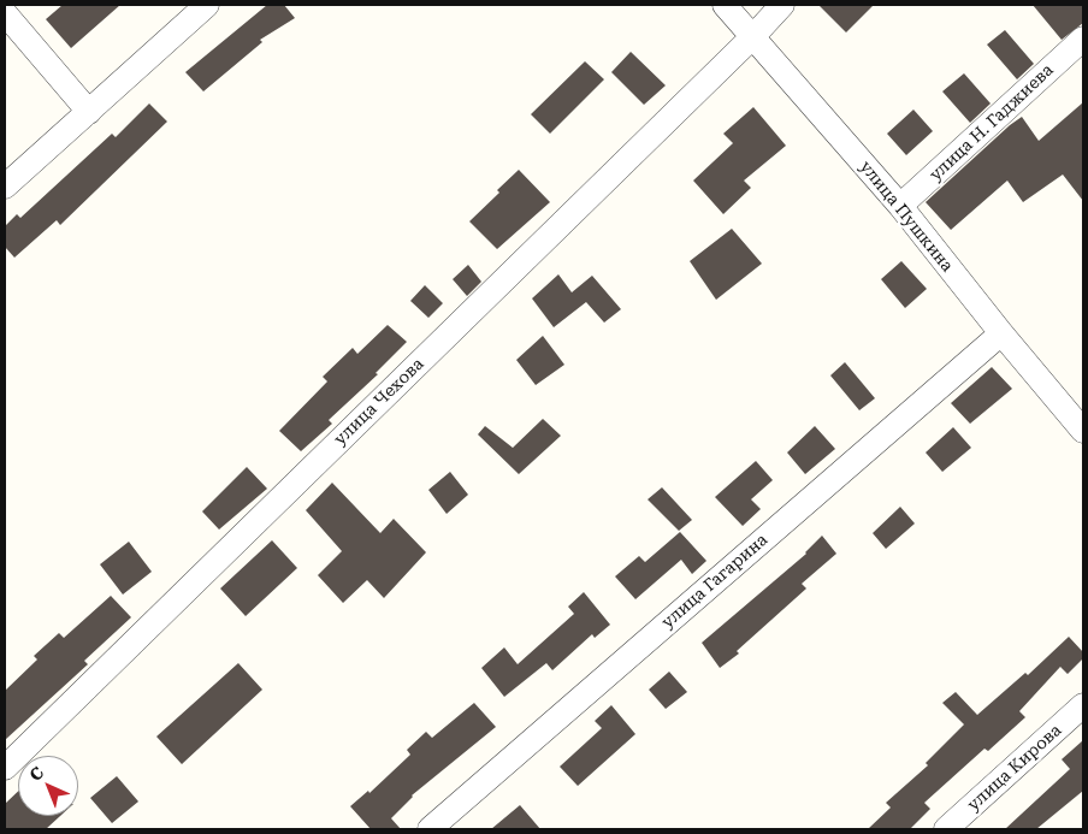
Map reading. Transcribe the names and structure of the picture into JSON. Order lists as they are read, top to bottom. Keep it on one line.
{"streets":{"street":["улица Н. Гаджиева","улица Пушкина","улица Чехова","улица Гагарина","улица Кирова"]},"crossings":[["улица Н. Гаджиева","улица Пушкина"],["улица Пушкина","улица Чехова"],["улица Пушкина","улица Гагарина"]],"north":"top left"}
